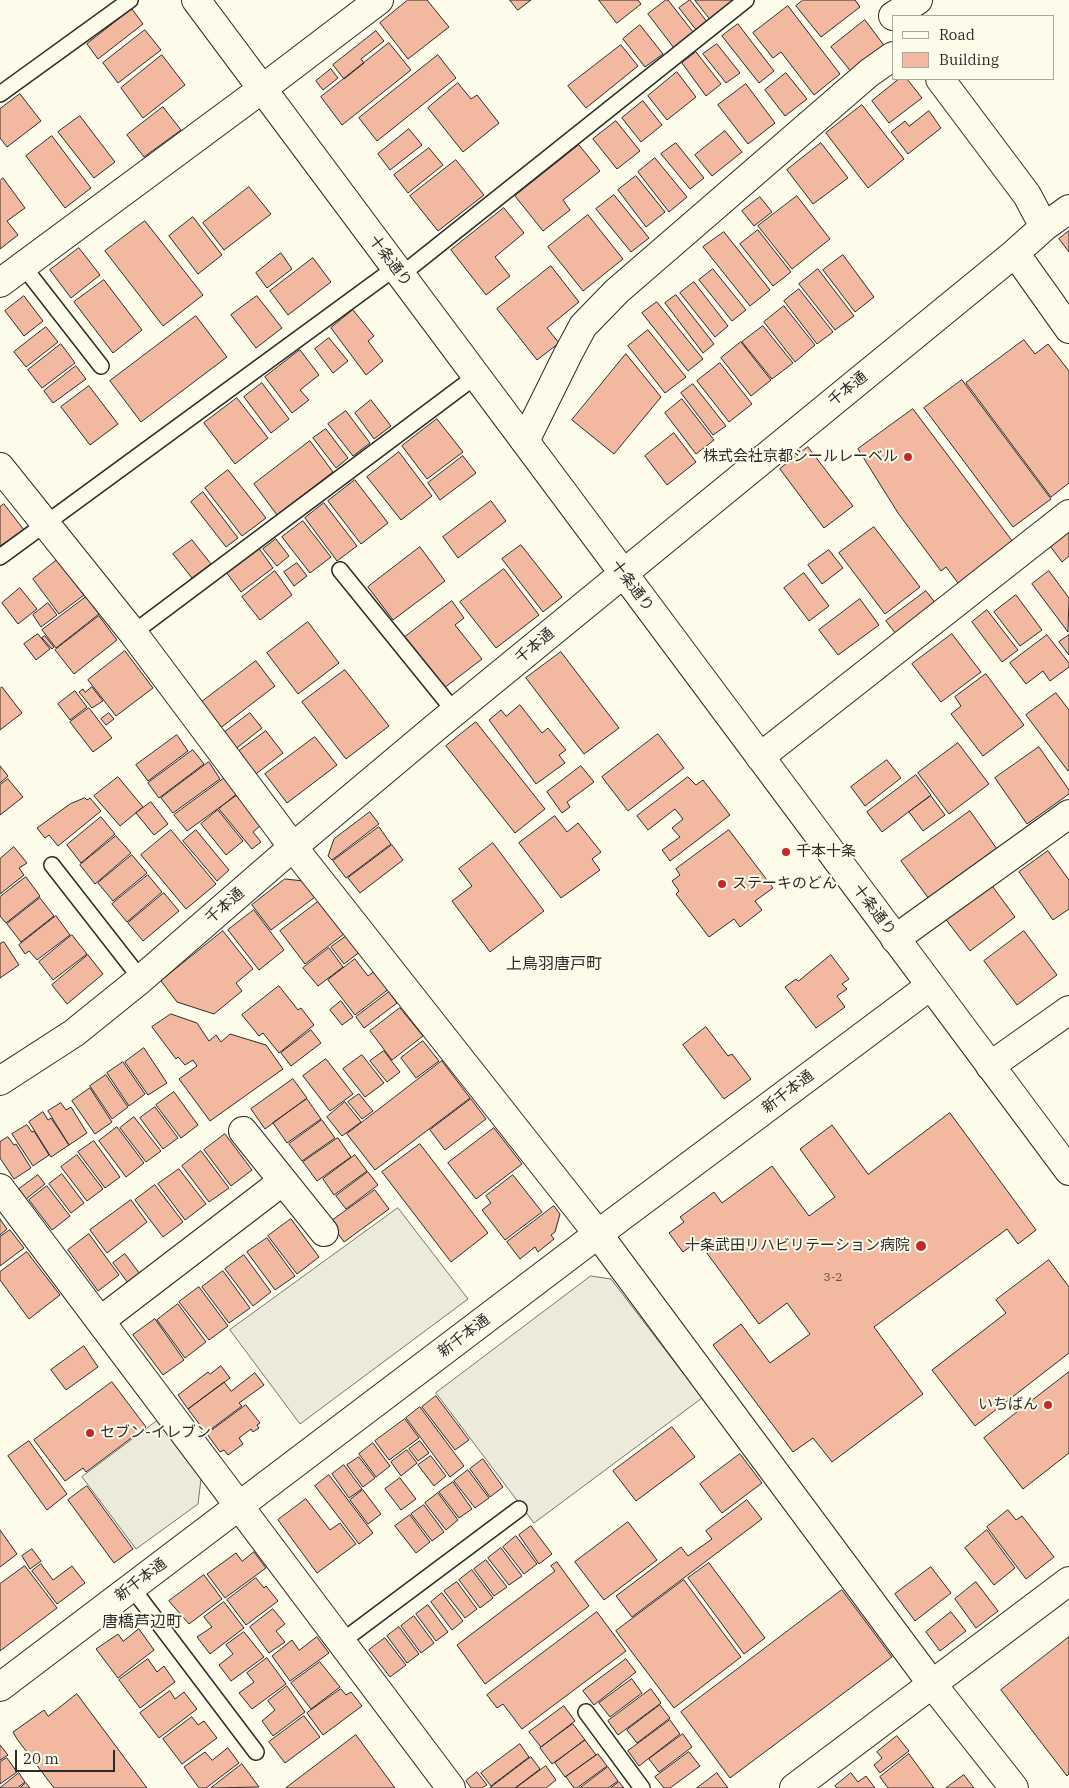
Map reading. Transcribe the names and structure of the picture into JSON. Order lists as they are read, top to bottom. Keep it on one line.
{"streets":{"street":["十条通り","千本通","新千本通"]},"crossings":[["十条通り","千本通"],["十条通り","新千本通"]],"districts":["上鳥羽唐戸町","唐橋芦辺町"],"places":["株式会社京都シールレーベル","千本十条","ステーキのどん","十条武田リハビリテーション病院","いちばん","セブン-イレブン"],"house_numbers":["3-2"],"legend":["Road","Building"],"scale_bar":"20 m"}
